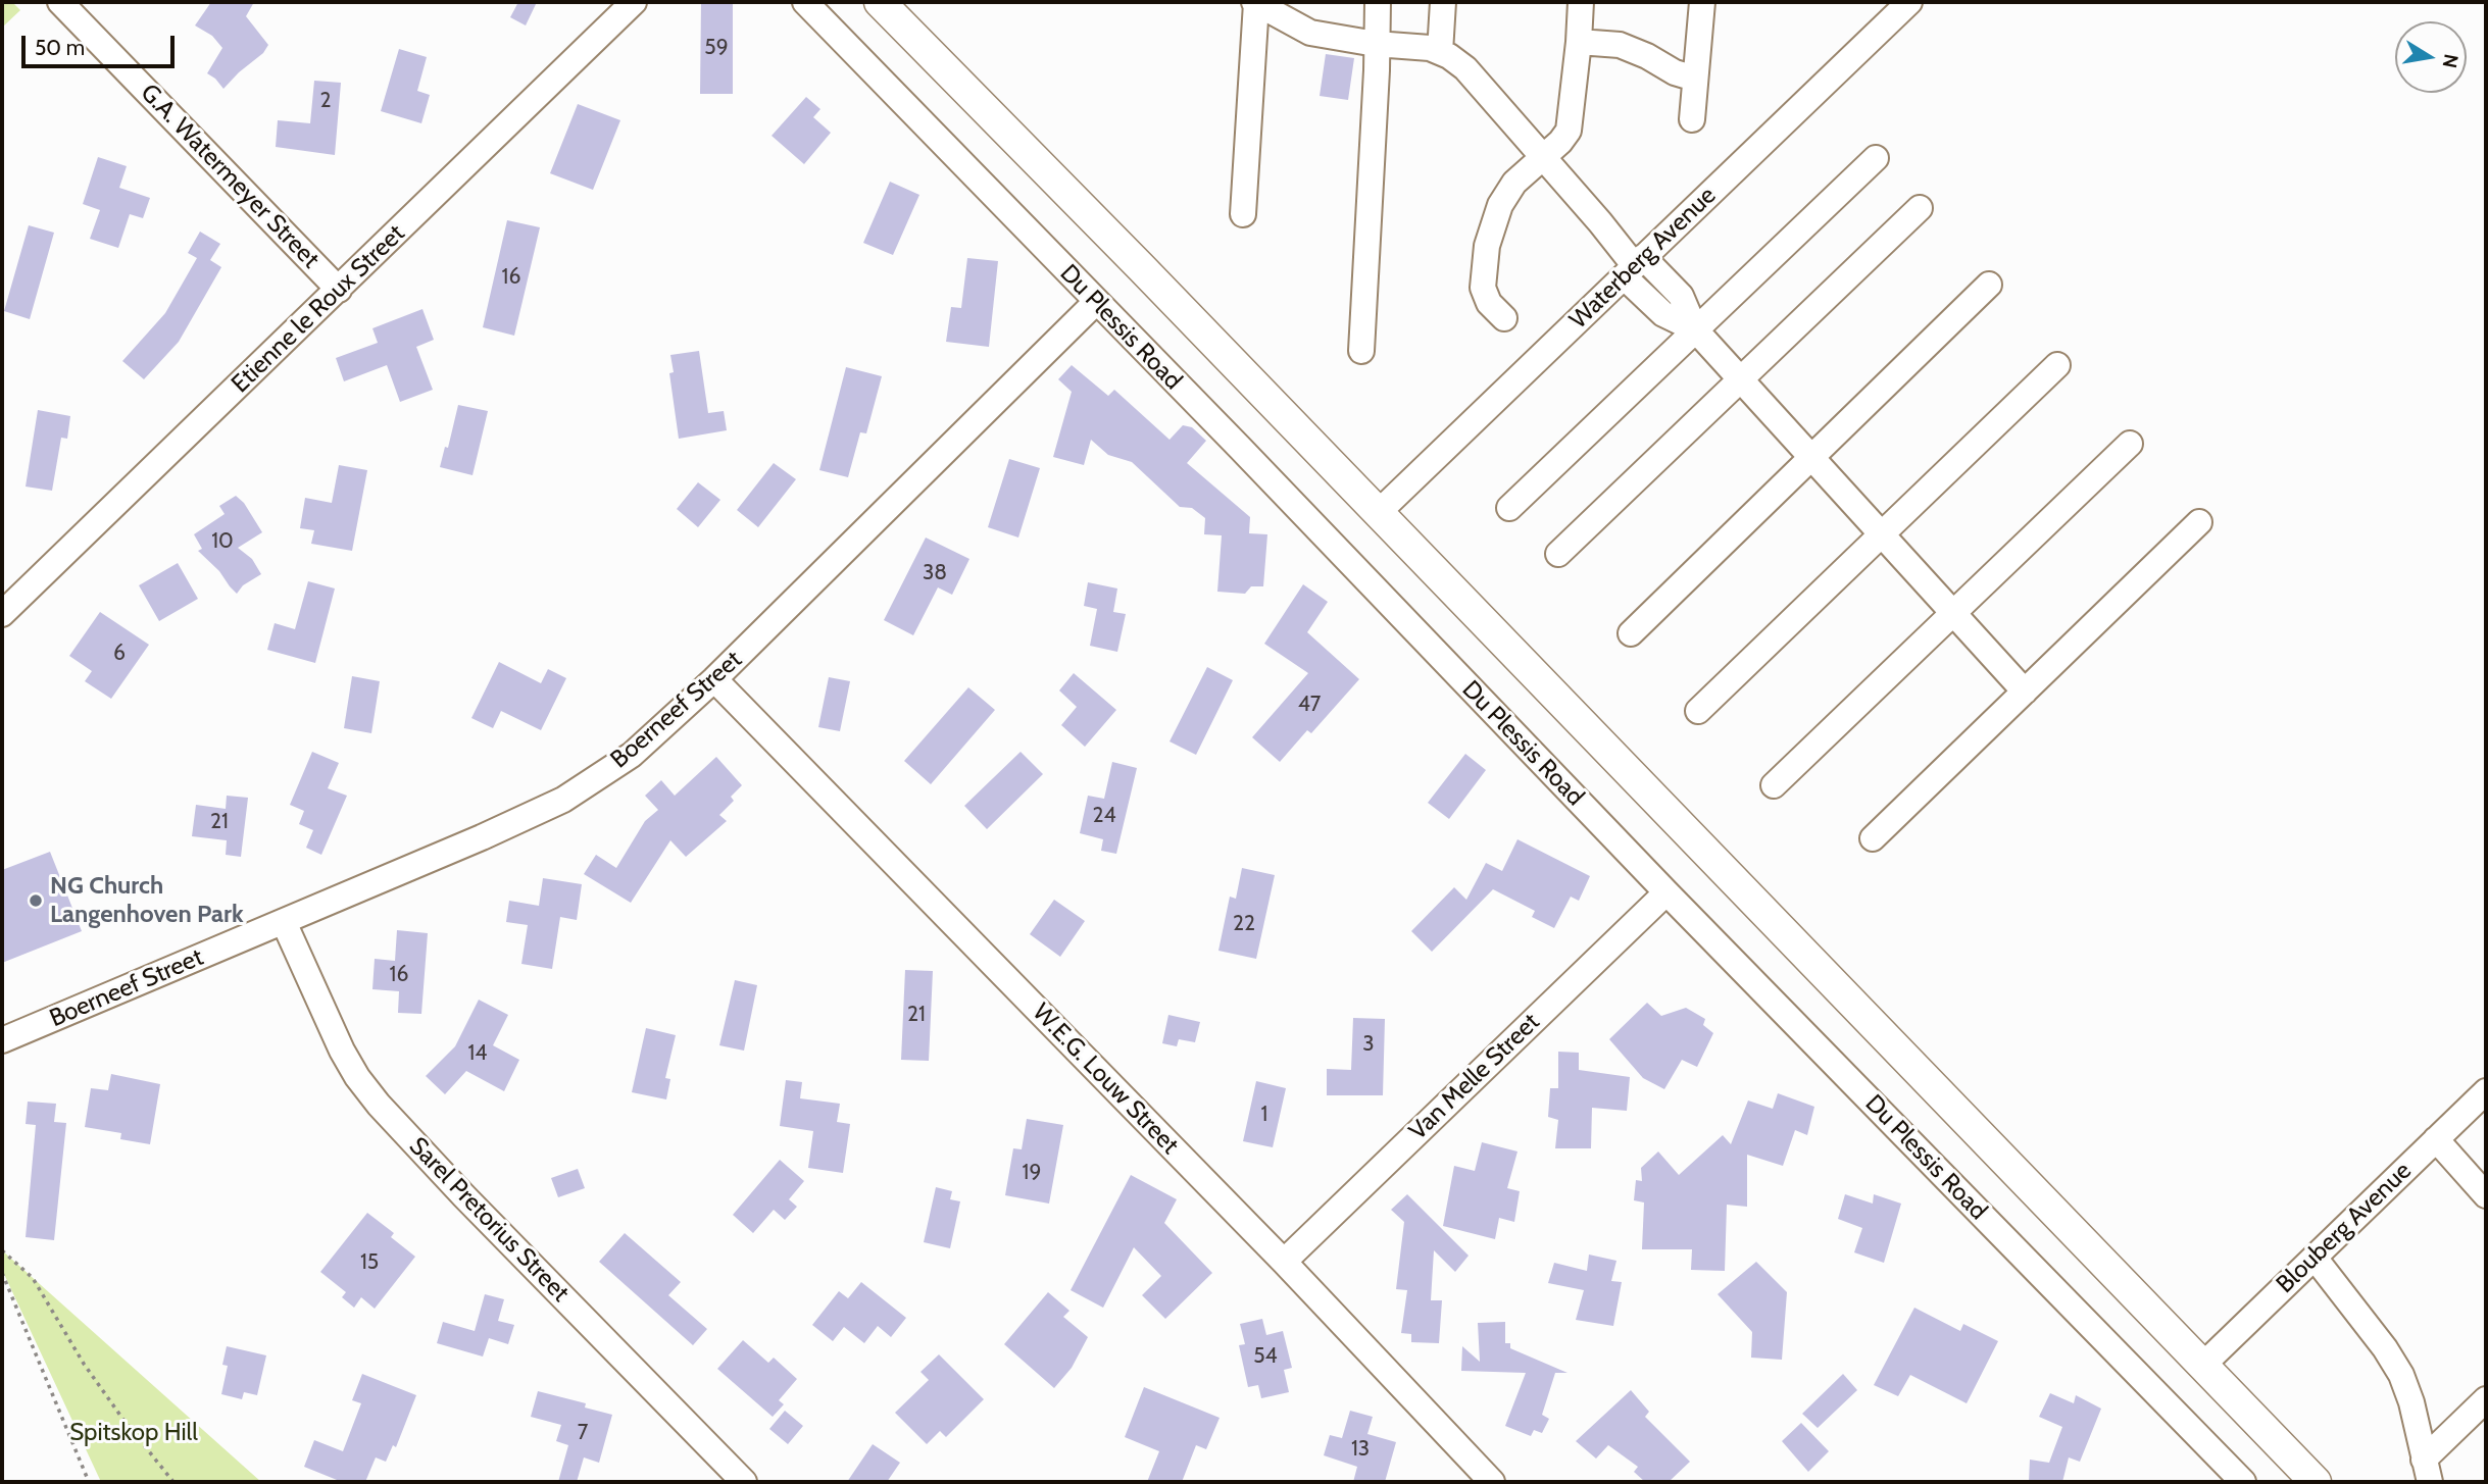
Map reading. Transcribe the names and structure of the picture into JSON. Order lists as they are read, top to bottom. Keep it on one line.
{"streets":{"street":["G.A. Watermeyer Street","Waterberg Avenue","Etienne le Roux Street","Du Plessis Road","Boerneef Street","Van Melle Street","W.E.G. Louw Street","Sarel Pretorius Street","Blouberg Avenue"]},"crossings":[["G.A. Watermeyer Street","Etienne le Roux Street"],["Du Plessis Road","Boerneef Street"],["Du Plessis Road","Van Melle Street"],["Boerneef Street","W.E.G. Louw Street"],["Boerneef Street","Sarel Pretorius Street"],["Van Melle Street","W.E.G. Louw Street"]],"parks":["Spitskop Hill"],"places":["NG Church Langenhoven Park"],"house_numbers":["59","2","16","10","38","6","47","24","21","22","16","21","3","14","1","19","15","54","7","13"],"scale_bar":"50 m","north":"right"}
